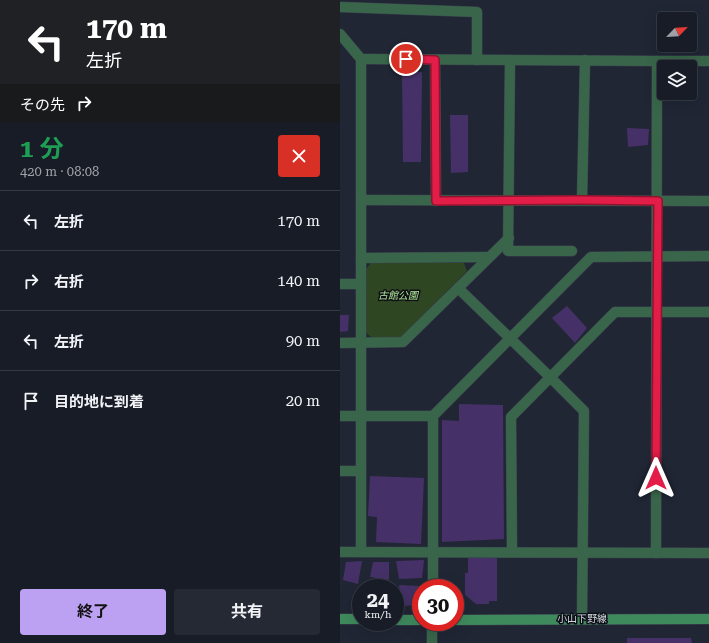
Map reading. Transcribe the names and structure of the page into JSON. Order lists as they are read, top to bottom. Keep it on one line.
{"streets":{"main road":["小山下野線"]},"parks":["古館公園"],"north":"top right","page":{"turn":["170 m","左折"],"then":"その先","heading":["1 分","420 m · 08:08"],"list":[{"name":"左折","value":"170 m"},{"name":"右折","value":"140 m"},{"name":"左折","value":"90 m"},{"name":"目的地に到着","value":"20 m"}],"speed":"24 km/h","limit":"30","buttons":["終了","共有"]}}
